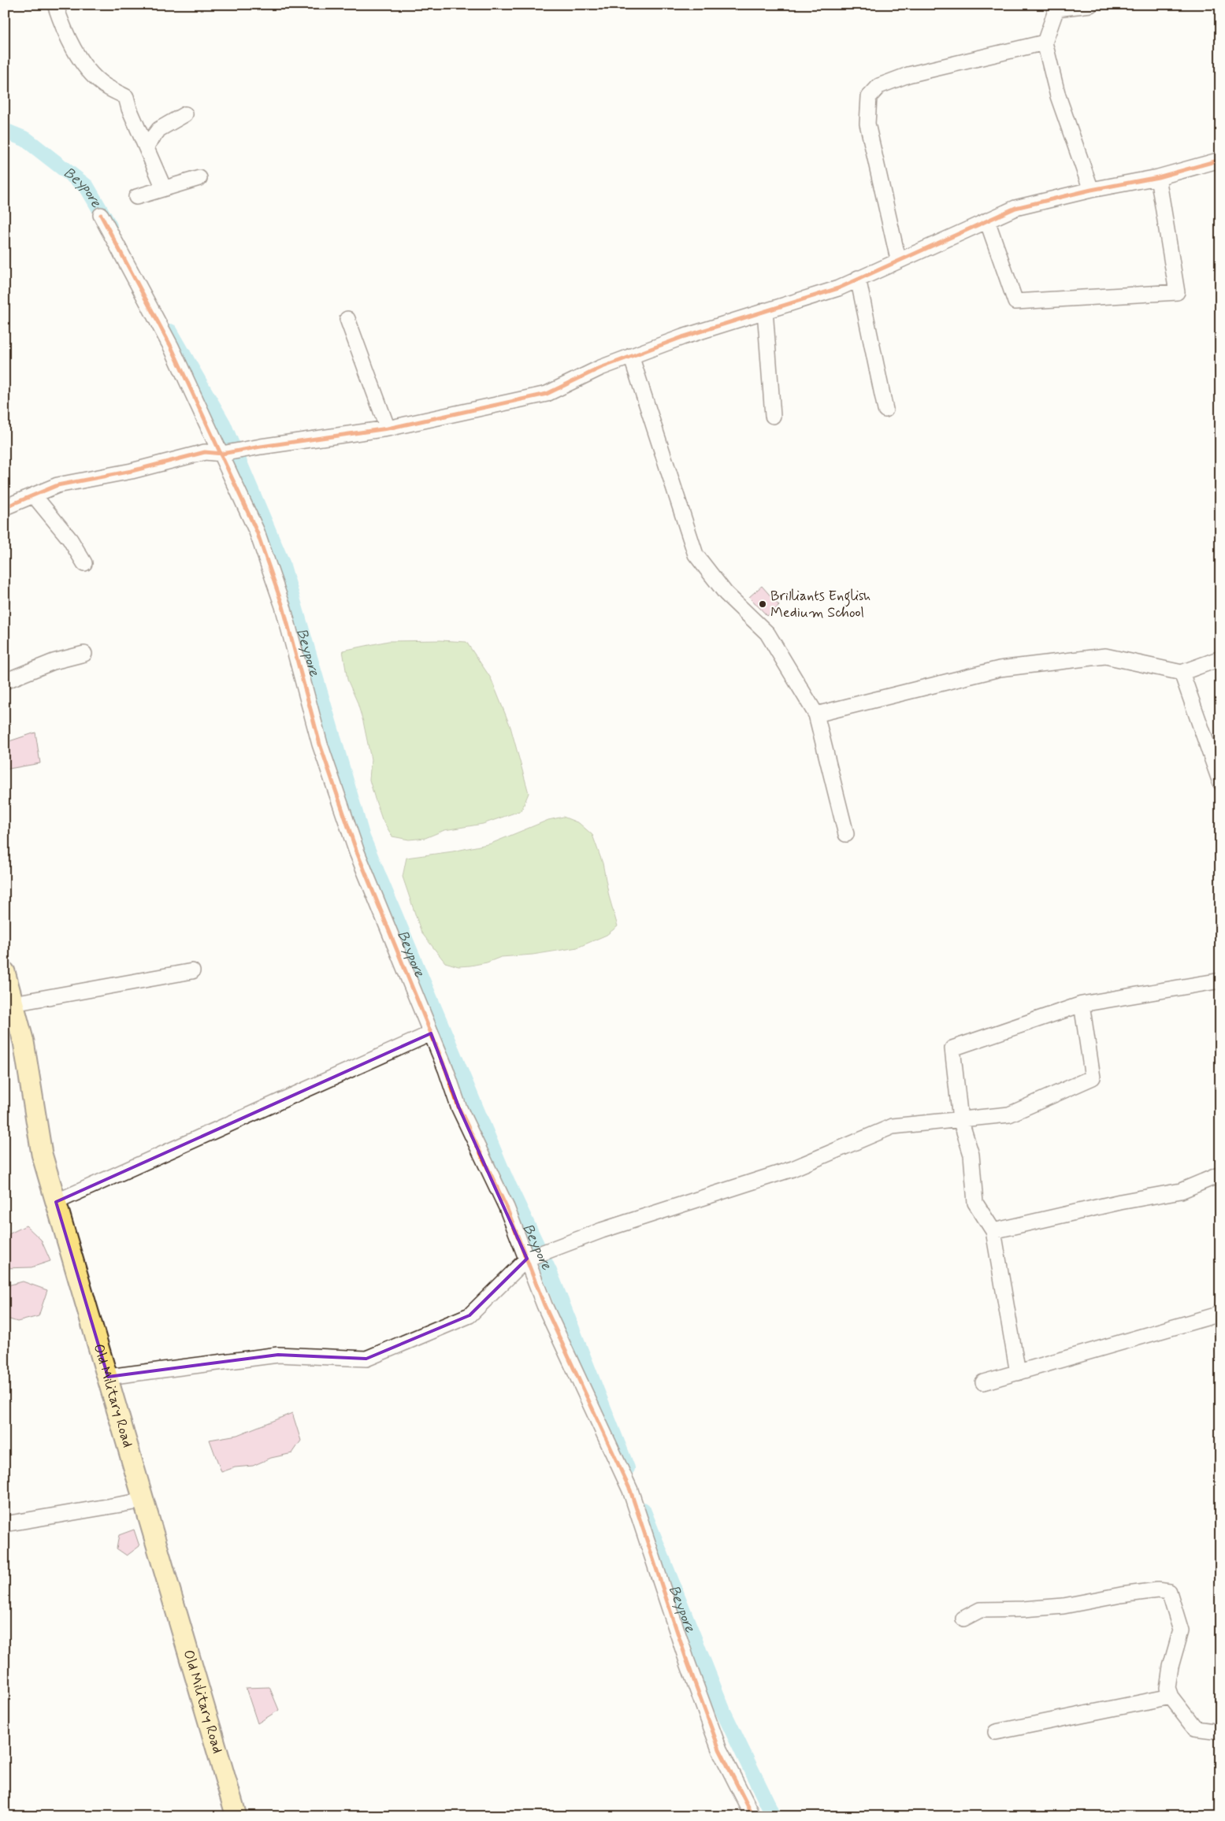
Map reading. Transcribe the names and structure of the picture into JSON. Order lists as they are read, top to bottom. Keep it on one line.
{"streets":{"main road":["Old Military Road"]},"water":["Beypore"],"places":["Brilliants English Medium School"]}
